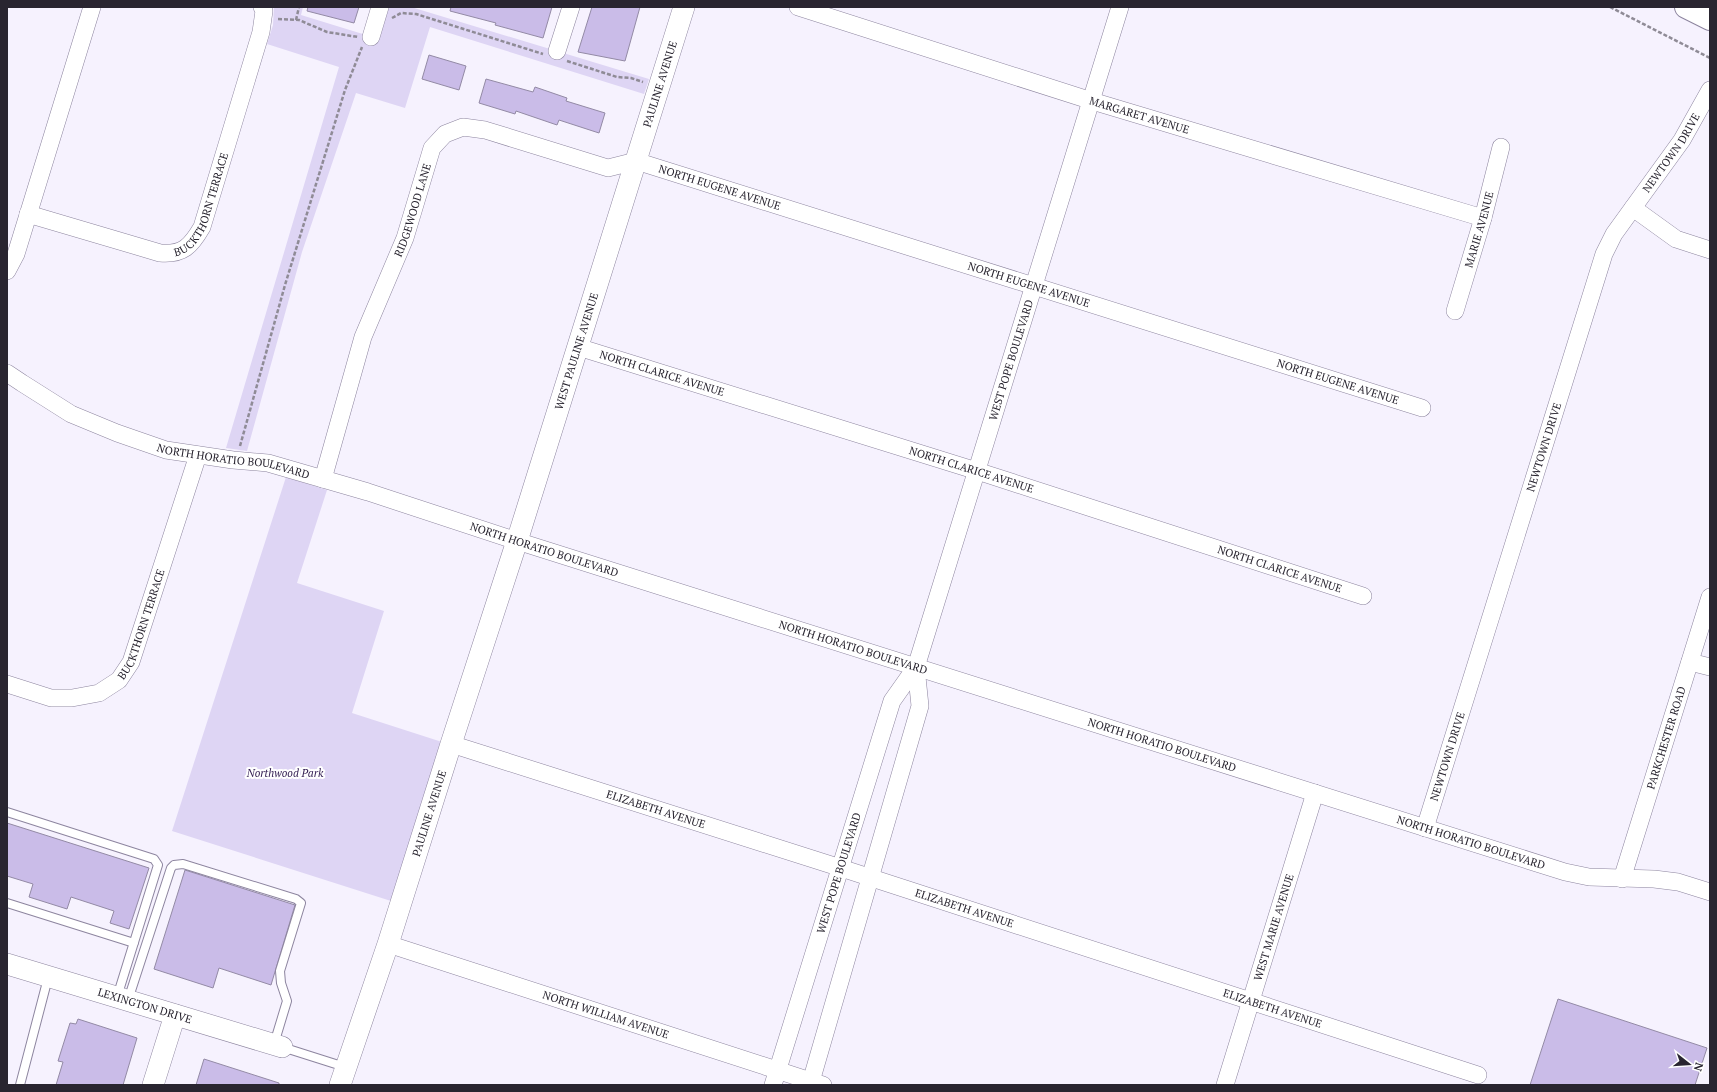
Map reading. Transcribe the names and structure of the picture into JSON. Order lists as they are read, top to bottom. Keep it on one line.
{"streets":{"street":["PAULINE AVENUE","MARGARET AVENUE","NEWTOWN DRIVE","NORTH EUGENE AVENUE","BUCKTHORN TERRACE","RIDGEWOOD LANE","MARIE AVENUE","WEST PAULINE AVENUE","WEST POPE BOULEVARD","NORTH CLARICE AVENUE","NORTH HORATIO BOULEVARD","PARKCHESTER ROAD","ELIZABETH AVENUE","WEST MARIE AVENUE","LEXINGTON DRIVE","NORTH WILLIAM AVENUE"]},"crossings":[["PAULINE AVENUE","NORTH EUGENE AVENUE"],["PAULINE AVENUE","RIDGEWOOD LANE"],["PAULINE AVENUE","WEST PAULINE AVENUE"],["PAULINE AVENUE","NORTH HORATIO BOULEVARD"],["PAULINE AVENUE","ELIZABETH AVENUE"],["PAULINE AVENUE","NORTH WILLIAM AVENUE"],["MARGARET AVENUE","MARIE AVENUE"],["MARGARET AVENUE","WEST POPE BOULEVARD"],["NEWTOWN DRIVE","NORTH HORATIO BOULEVARD"],["NORTH EUGENE AVENUE","RIDGEWOOD LANE"],["NORTH EUGENE AVENUE","WEST PAULINE AVENUE"],["NORTH EUGENE AVENUE","WEST POPE BOULEVARD"],["BUCKTHORN TERRACE","NORTH HORATIO BOULEVARD"],["RIDGEWOOD LANE","WEST PAULINE AVENUE"],["RIDGEWOOD LANE","NORTH HORATIO BOULEVARD"],["WEST PAULINE AVENUE","NORTH CLARICE AVENUE"],["WEST PAULINE AVENUE","NORTH HORATIO BOULEVARD"],["WEST POPE BOULEVARD","NORTH CLARICE AVENUE"],["WEST POPE BOULEVARD","NORTH HORATIO BOULEVARD"],["WEST POPE BOULEVARD","ELIZABETH AVENUE"],["WEST POPE BOULEVARD","NORTH WILLIAM AVENUE"],["NORTH HORATIO BOULEVARD","PARKCHESTER ROAD"],["NORTH HORATIO BOULEVARD","WEST MARIE AVENUE"],["ELIZABETH AVENUE","WEST MARIE AVENUE"]],"parks":["Northwood Park"],"north":"right"}
